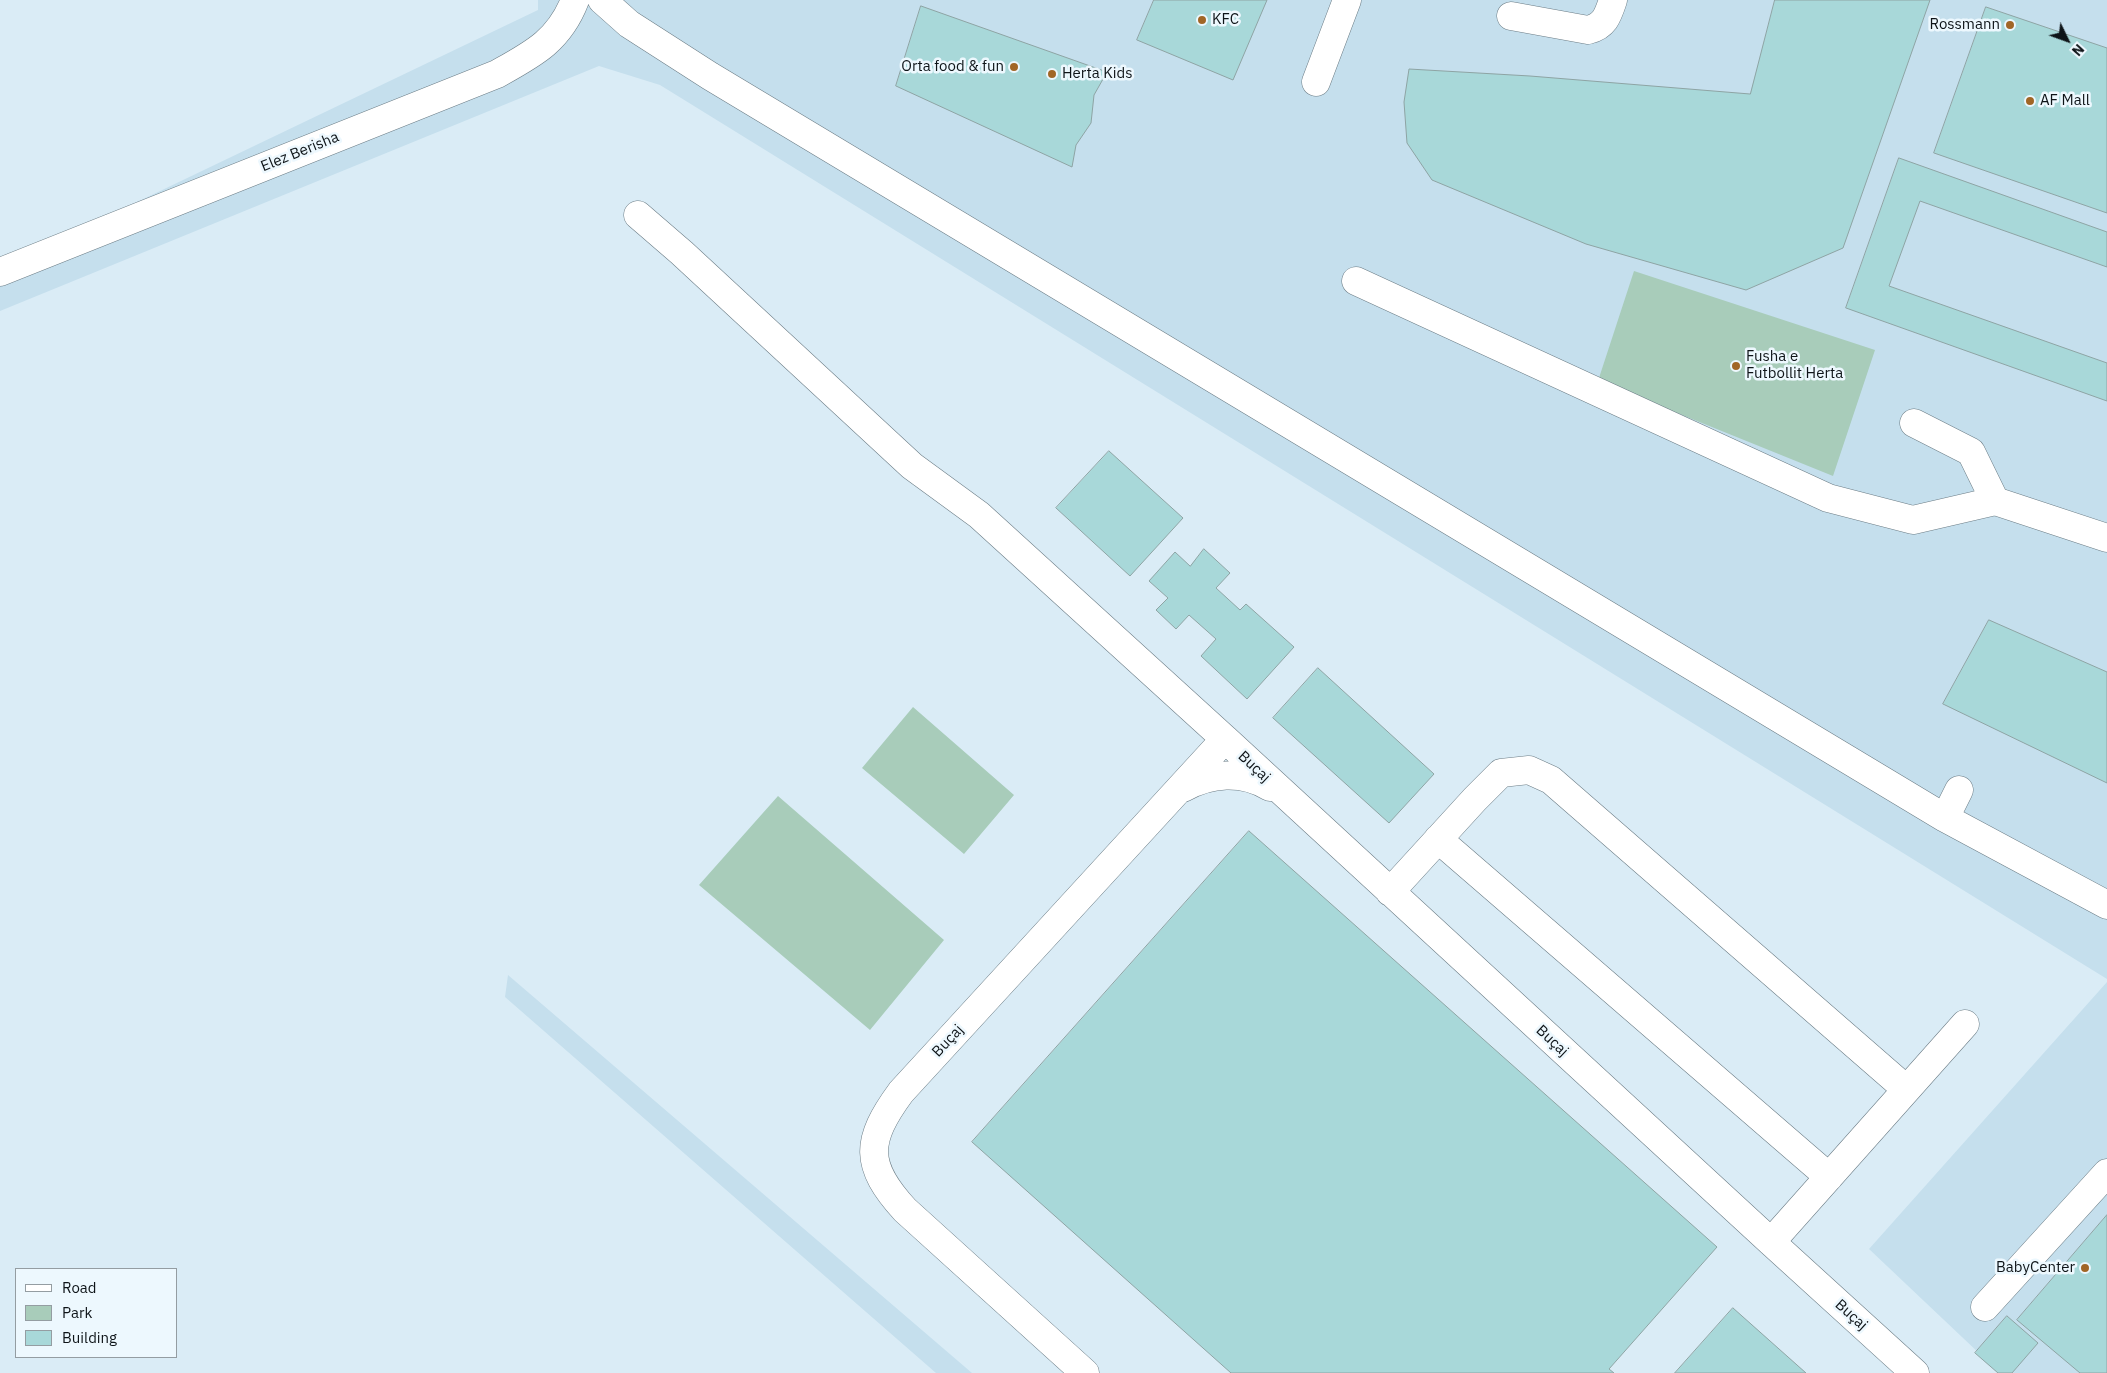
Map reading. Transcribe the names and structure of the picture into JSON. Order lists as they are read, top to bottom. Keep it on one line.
{"streets":{"street":["Elez Berisha","Buçaj"]},"places":["KFC","Rossmann","Orta food & fun","Herta Kids","AF Mall","Fusha e Futbollit Herta","BabyCenter"],"legend":["Road","Park","Building"],"north":"bottom right"}
